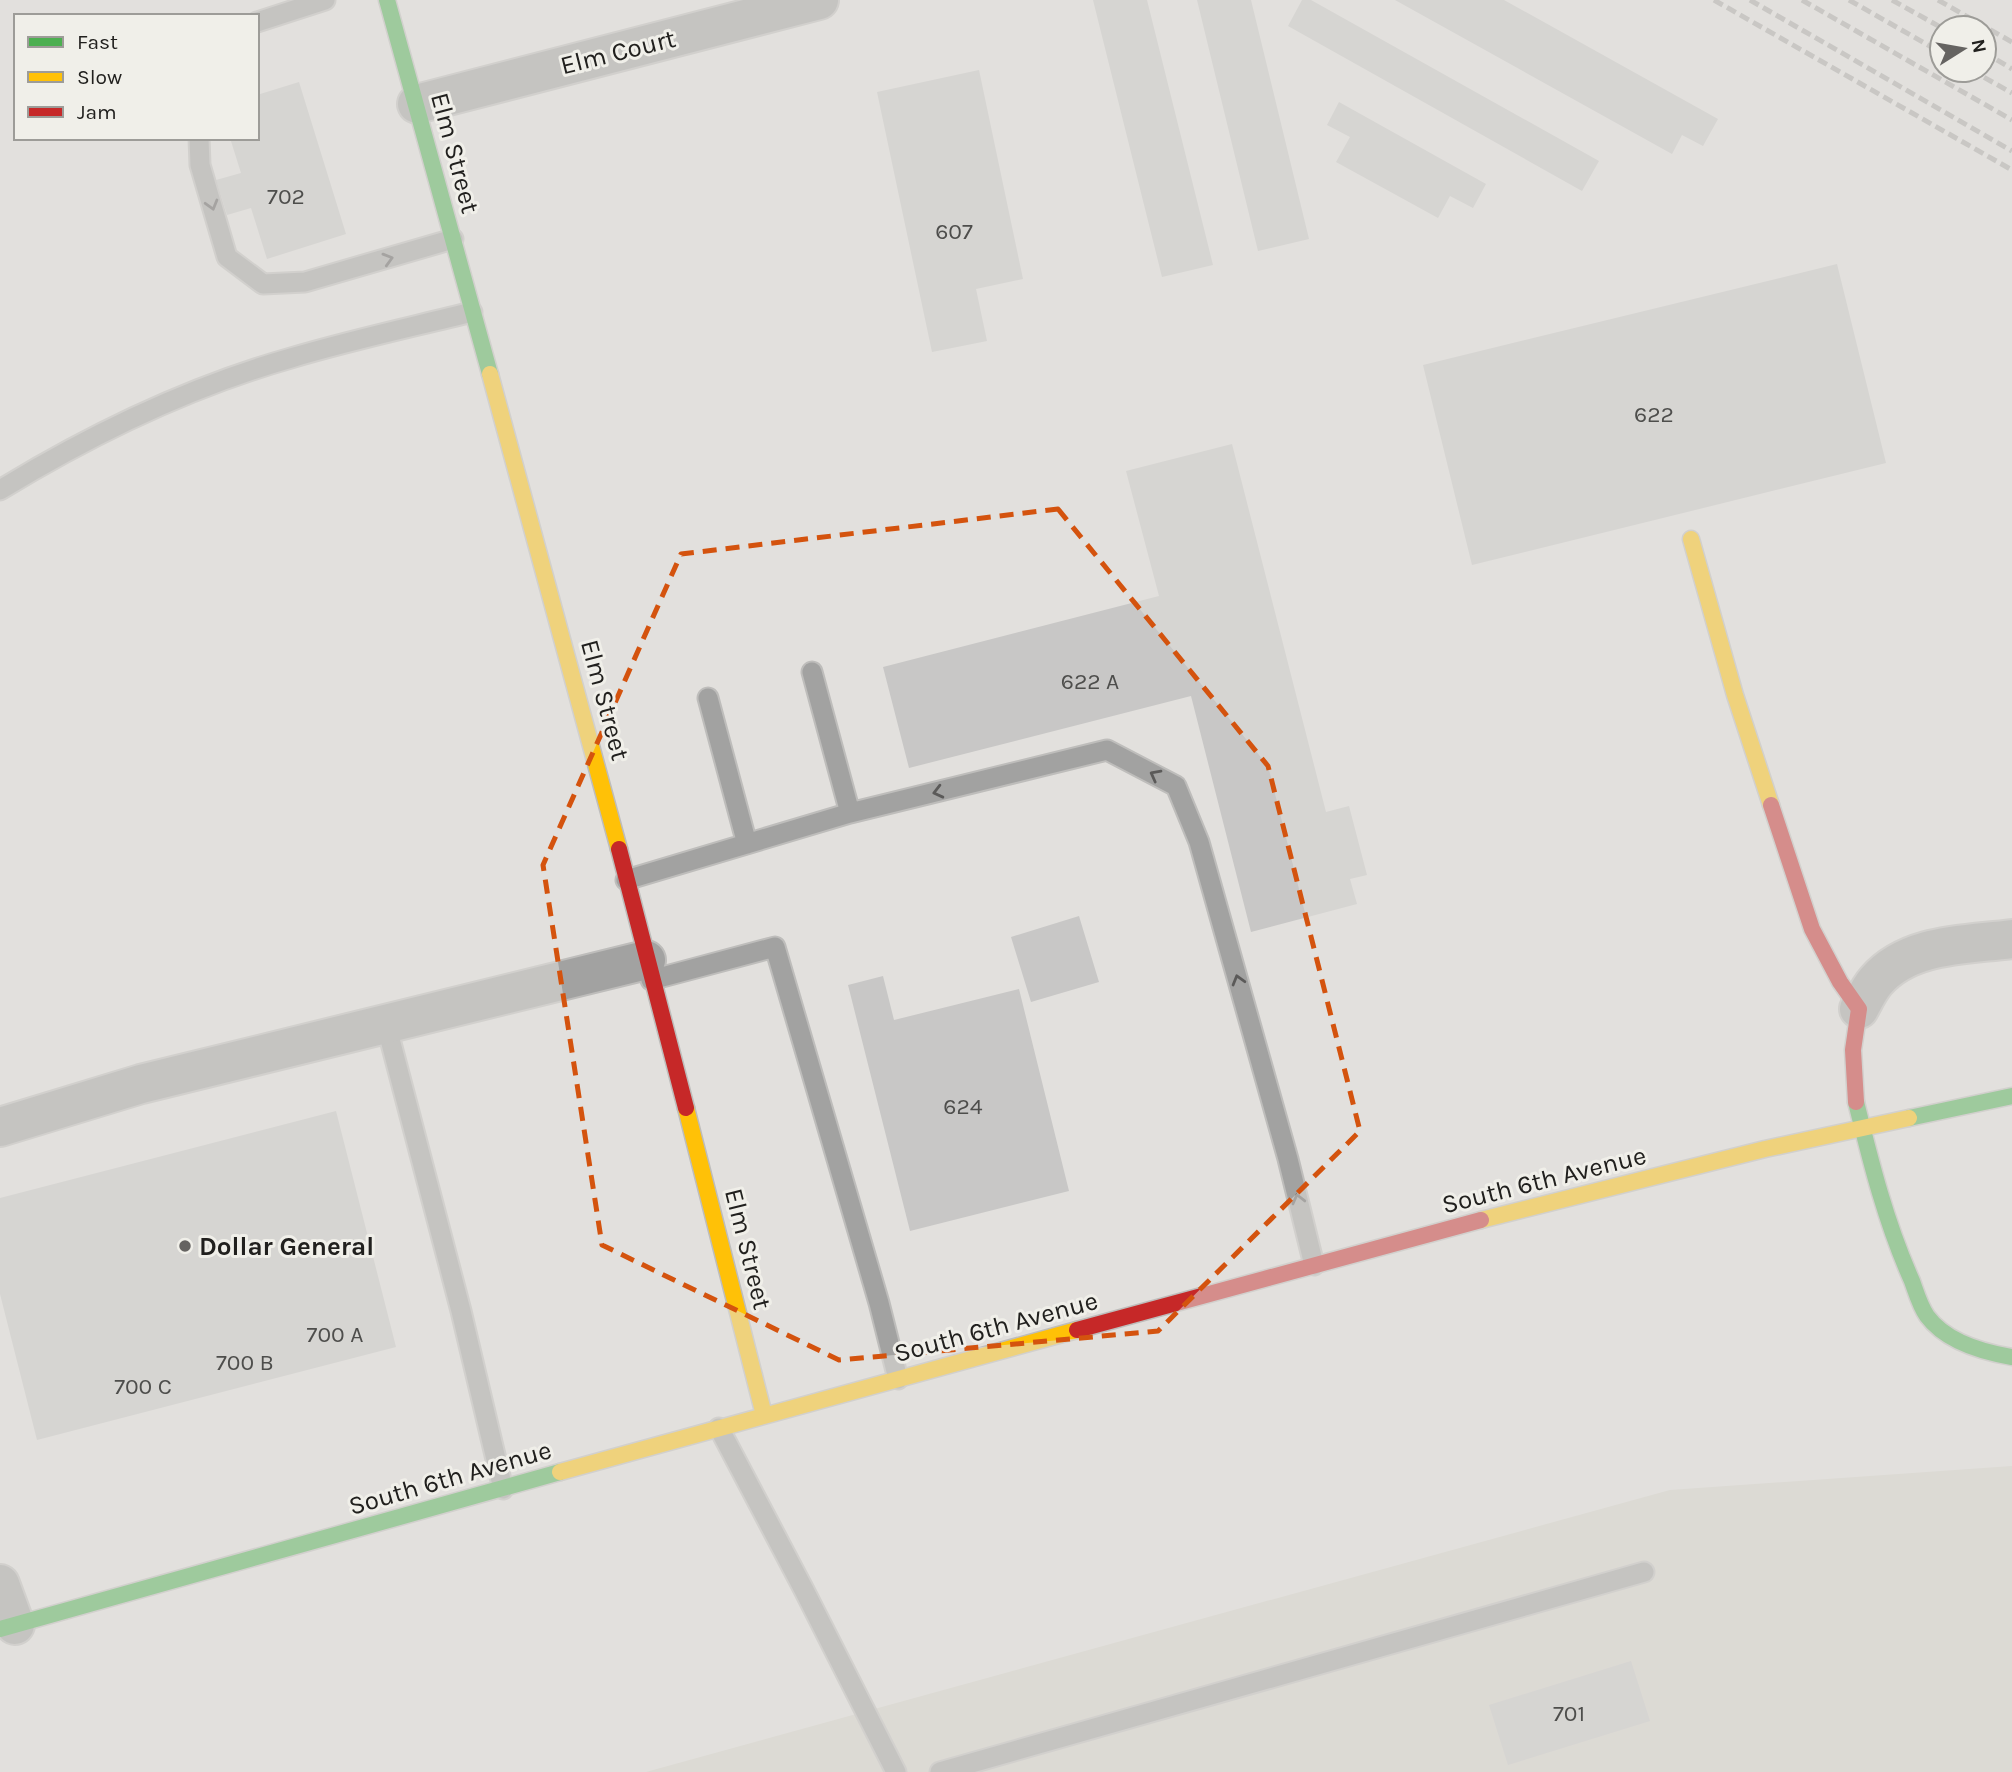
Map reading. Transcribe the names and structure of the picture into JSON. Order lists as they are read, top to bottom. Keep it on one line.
{"streets":{"street":["Elm Court","Elm Street","South 6th Avenue"]},"crossings":[["Elm Court","Elm Street"],["Elm Street","South 6th Avenue"]],"places":["Dollar General"],"house_numbers":["702","607","622","622 A","624","700 A","700 B","700 C","701"],"legend":["Fast","Slow","Jam"],"north":"right"}
